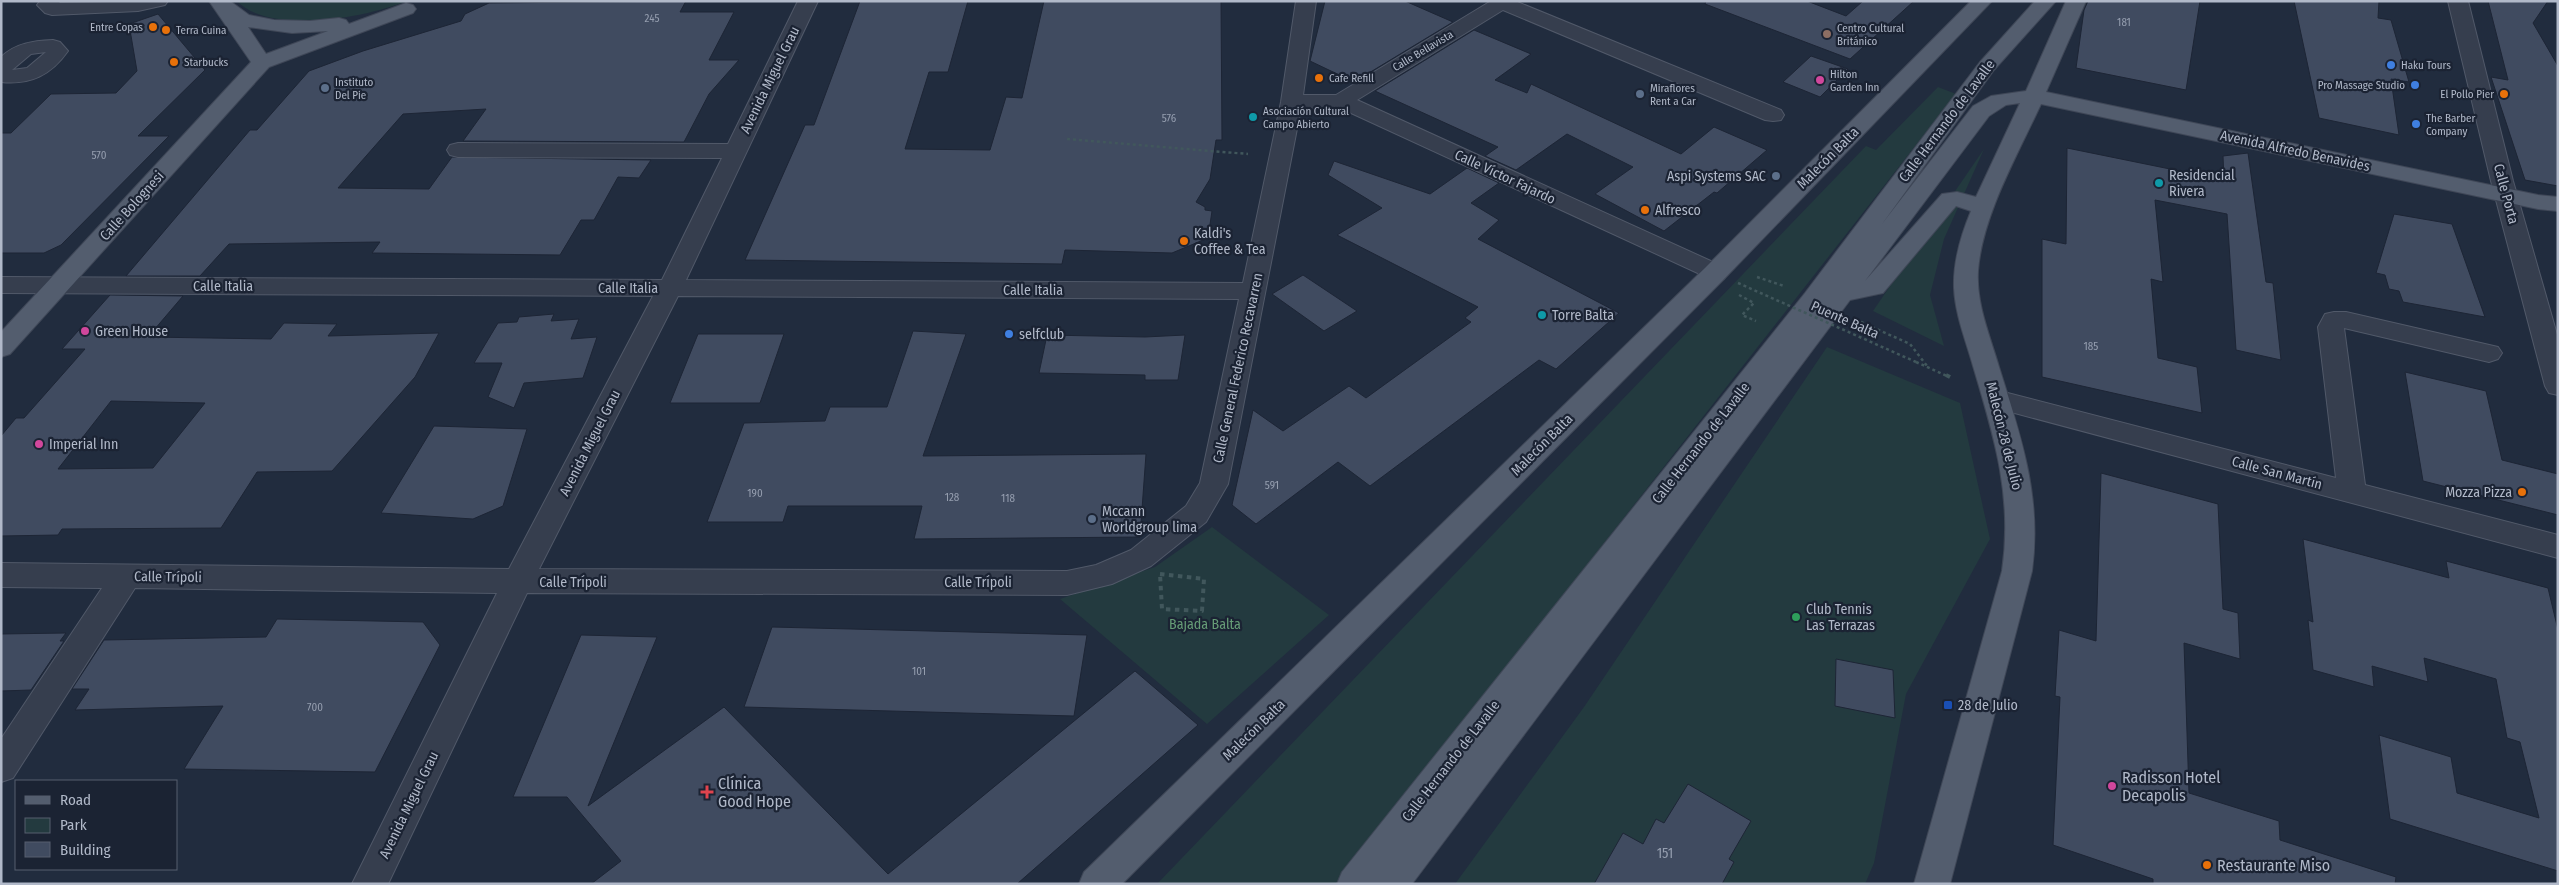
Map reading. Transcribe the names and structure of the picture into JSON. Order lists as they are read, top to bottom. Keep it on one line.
{"streets":{"main road":["Calle Hernando de Lavalle","Avenida Alfredo Benavides","Malecón Balta","Calle Bolognesi","Malecón 28 de Julio"],"street":["Calle Bellavista","Avenida Miguel Grau","Calle Víctor Fajardo","Calle Porta","Calle Italia","Calle General Federico Recavarren","Calle San Martín","Calle Trípoli"],"path":["Puente Balta"]},"crossings":[["Calle Bellavista","Calle Víctor Fajardo"],["Avenida Miguel Grau","Calle Italia"],["Avenida Miguel Grau","Calle Trípoli"],["Calle Hernando de Lavalle","Avenida Alfredo Benavides"],["Calle Hernando de Lavalle","Malecón 28 de Julio"],["Avenida Alfredo Benavides","Calle Porta"],["Avenida Alfredo Benavides","Malecón 28 de Julio"],["Malecón Balta","Calle Víctor Fajardo"],["Malecón Balta","Puente Balta"],["Calle Víctor Fajardo","Puente Balta"],["Calle Víctor Fajardo","Calle General Federico Recavarren"],["Calle Bolognesi","Calle Italia"],["Calle Italia","Calle General Federico Recavarren"],["Calle General Federico Recavarren","Calle Trípoli"],["Malecón 28 de Julio","Calle San Martín"]],"parks":["Bajada Balta"],"places":{"other":["Entre Copas","Terra Cuina","Centro Cultural Británico","Starbucks","Haku Tours","Cafe Refill","Hilton Garden Inn","Pro Massage Studio","Instituto Del Pie","Miraflores Rent a Car","El Pollo Pier","Asociación Cultural Campo Abierto","The Barber Company","Aspi Systems SAC","Residencial Rivera","Alfresco","Kaldi's Coffee & Tea","Torre Balta","Green House","selfclub","Imperial Inn","Mozza Pizza","Mccann Worldgroup lima","Club Tennis Las Terrazas","Radisson Hotel Decapolis","Restaurante Miso"],"transit":["28 de Julio"],"health":["Clínica Good Hope"]},"house_numbers":["245","181","576","570","185","591","190","128","118","101","700","151"],"legend":["Road","Park","Building"]}
